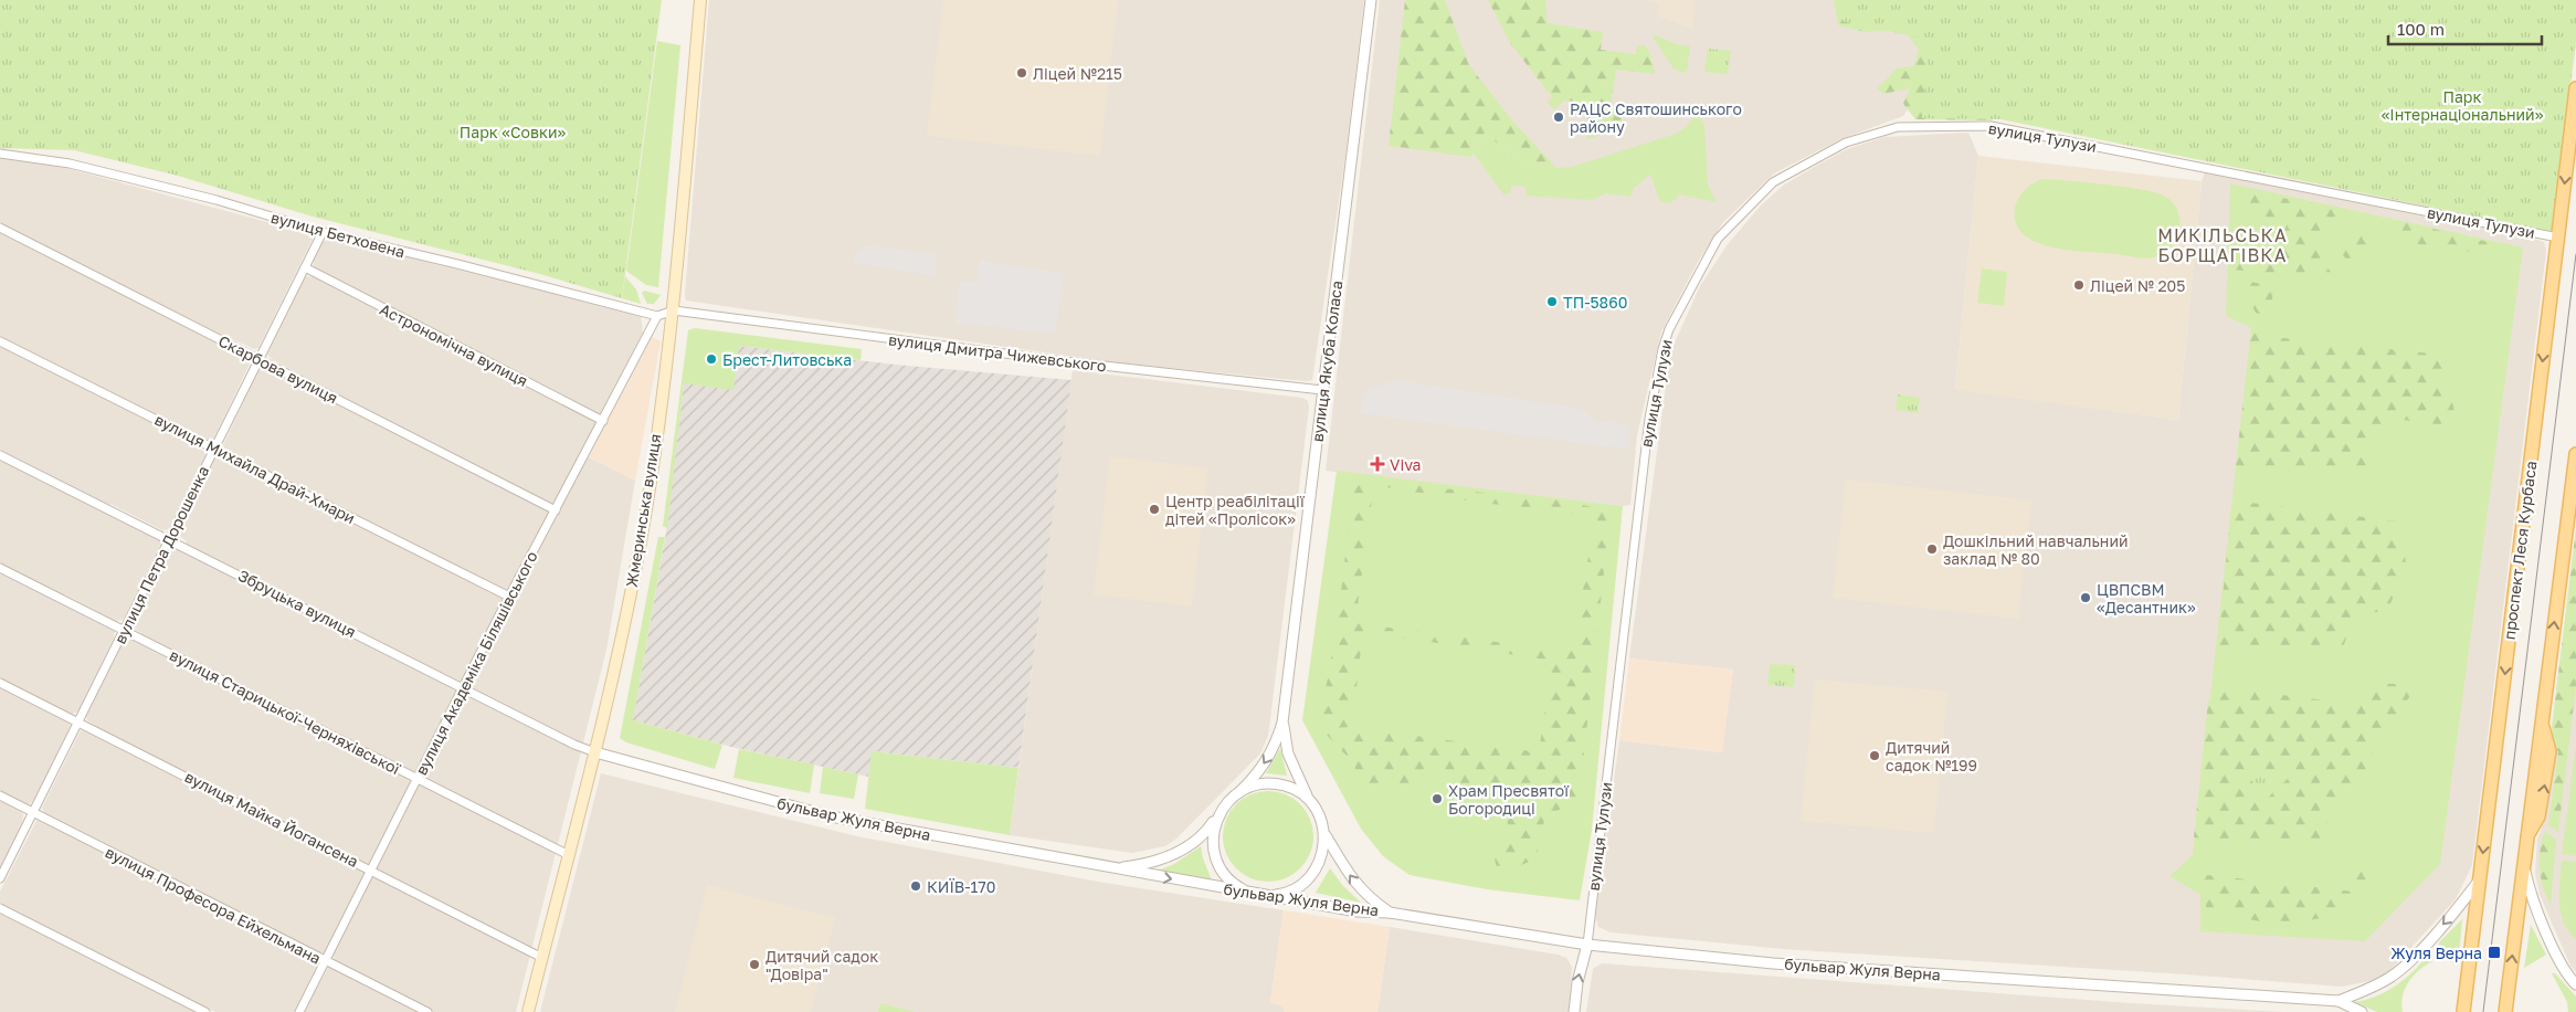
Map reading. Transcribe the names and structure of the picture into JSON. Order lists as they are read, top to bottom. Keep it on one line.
{"streets":{"main road":["Жмеринська вулиця","проспект Леся Курбаса"],"street":["вулиця Тулузи","вулиця Бетховена","Астрономічна вулиця","вулиця Дмитра Чижевського","вулиця Якуба Коласа","Скарбова вулиця","вулиця Михайла Драй-Хмари","вулиця Петра Дорошенка","Збруцька вулиця","вулиця Академіка Біляшівського","вулиця Старицької-Черняхівської","вулиця Майка Йогансена","бульвар Жуля Верна","вулиця Професора Ейхельмана"]},"crossings":[["вулиця Тулузи","проспект Леся Курбаса"],["вулиця Тулузи","бульвар Жуля Верна"],["вулиця Бетховена","вулиця Петра Дорошенка"],["вулиця Бетховена","вулиця Академіка Біляшівського"],["Астрономічна вулиця","вулиця Петра Дорошенка"],["Астрономічна вулиця","вулиця Академіка Біляшівського"],["вулиця Дмитра Чижевського","вулиця Якуба Коласа"],["вулиця Дмитра Чижевського","Жмеринська вулиця"],["вулиця Якуба Коласа","бульвар Жуля Верна"],["Скарбова вулиця","вулиця Петра Дорошенка"],["Скарбова вулиця","вулиця Академіка Біляшівського"],["вулиця Михайла Драй-Хмари","вулиця Петра Дорошенка"],["вулиця Михайла Драй-Хмари","вулиця Академіка Біляшівського"],["Жмеринська вулиця","Збруцька вулиця"],["Жмеринська вулиця","вулиця Старицької-Черняхівської"],["Жмеринська вулиця","вулиця Майка Йогансена"],["Жмеринська вулиця","бульвар Жуля Верна"],["проспект Леся Курбаса","бульвар Жуля Верна"],["вулиця Петра Дорошенка","Збруцька вулиця"],["вулиця Петра Дорошенка","вулиця Старицької-Черняхівської"],["вулиця Петра Дорошенка","вулиця Майка Йогансена"],["вулиця Петра Дорошенка","вулиця Професора Ейхельмана"],["Збруцька вулиця","вулиця Академіка Біляшівського"],["Збруцька вулиця","бульвар Жуля Верна"],["вулиця Академіка Біляшівського","вулиця Старицької-Черняхівської"],["вулиця Академіка Біляшівського","вулиця Майка Йогансена"],["вулиця Академіка Біляшівського","вулиця Професора Ейхельмана"]],"districts":["МИКІЛЬСЬКА БОРЩАГІВКА"],"parks":["Парк «Інтернаціональний»","Парк «Совки»"],"places":{"other":["Ліцей №215","РАЦС Святошинського району","Ліцей № 205","ТП-5860","Брест-Литовська","Центр реабілітації дітей «Пролісок»","Дошкільний навчальний заклад № 80","ЦВПСВМ «Десантник»","Дитячий садок №199","Храм Пресвятої Богородиці","КИЇВ-170","Дитячий садок \"Довіра\""],"health":["Viva"],"transit":["Жуля Верна"]},"scale_bar":"100 m"}
